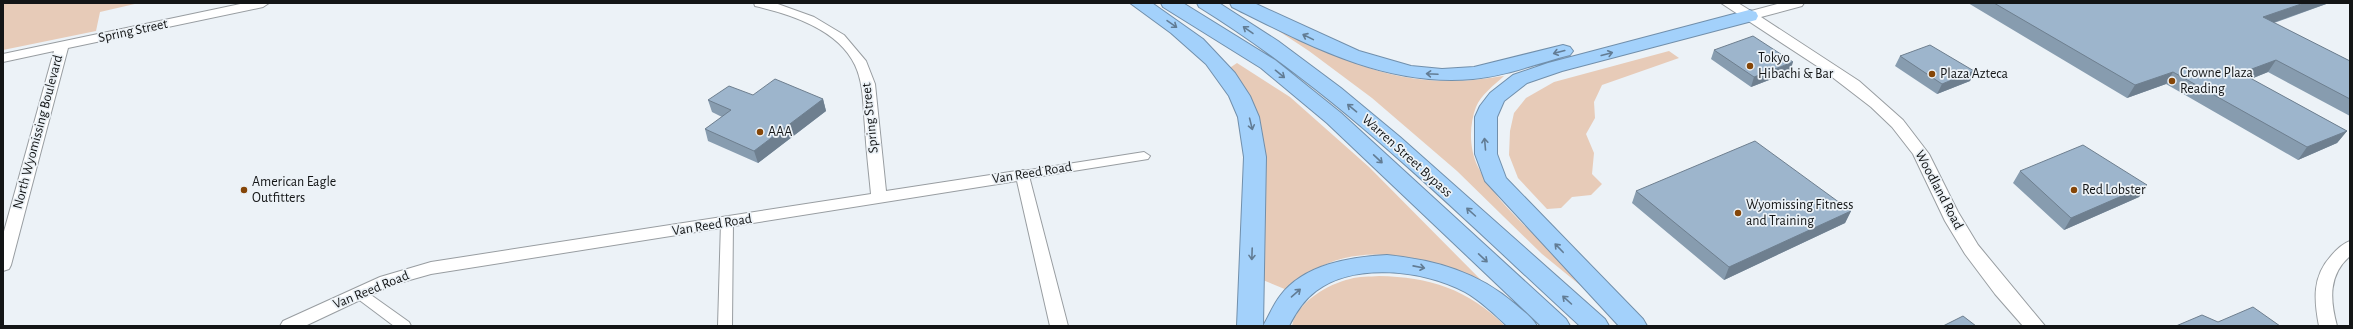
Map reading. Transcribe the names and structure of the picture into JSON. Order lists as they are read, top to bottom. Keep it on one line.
{"streets":{"highway":["Warren Street Bypass"],"main road":["Woodland Road"],"street":["Spring Street","North Wyomissing Boulevard","Van Reed Road"]},"crossings":[["Spring Street","North Wyomissing Boulevard"],["Spring Street","Van Reed Road"]],"places":["Tokyo Hibachi & Bar","Plaza Azteca","Crowne Plaza Reading","AAA","American Eagle Outfitters","Red Lobster","Wyomissing Fitness and Training"]}
